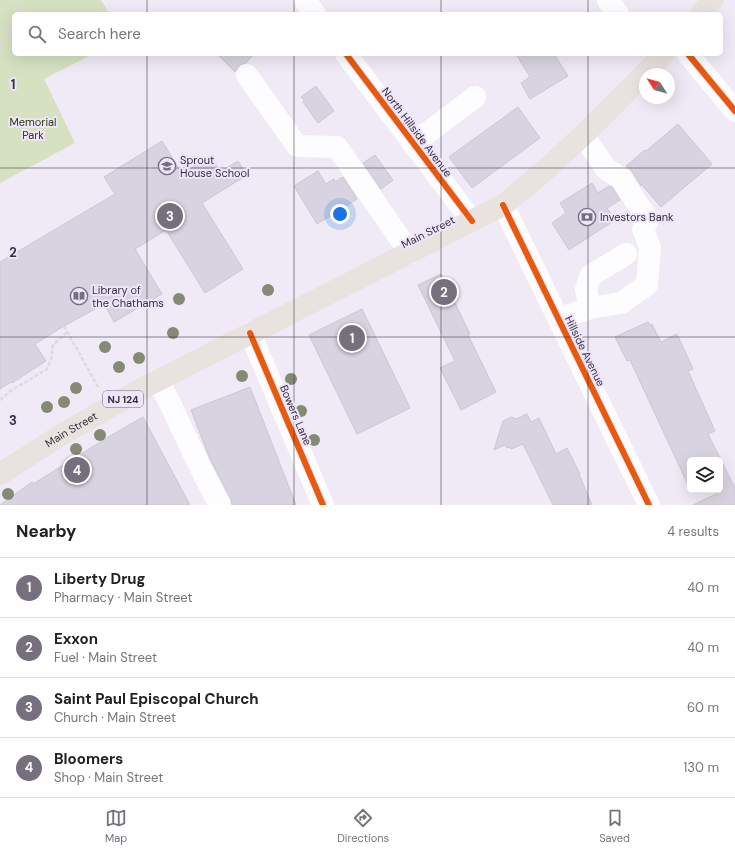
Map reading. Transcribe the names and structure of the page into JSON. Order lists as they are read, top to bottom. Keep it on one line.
{"streets":{"main road":["Main Street","NJ 124"],"street":["North Hillside Avenue","Hillside Avenue","Bowers Lane"]},"crossings":[["North Hillside Avenue","Main Street"],["Main Street","Hillside Avenue"],["Main Street","Bowers Lane"]],"parks":["Memorial Park"],"places":{"school or university":["Sprout House School"],"bank":["Investors Bank"],"library":["Library of the Chathams"]},"north":"top left","page":{"search":"Search here","pins":["3","2","1","4"],"heading":["Nearby","4 results"],"list":[{"mark":"1","name":"Liberty Drug","note":"Pharmacy · Main Street","value":"40 m"},{"mark":"2","name":"Exxon","note":"Fuel · Main Street","value":"40 m"},{"mark":"3","name":"Saint Paul Episcopal Church","note":"Church · Main Street","value":"60 m"},{"mark":"4","name":"Bloomers","note":"Shop · Main Street","value":"130 m"}],"nav":["Map","Directions","Saved"]},"grid":{"rows":["1","2","3"]}}
